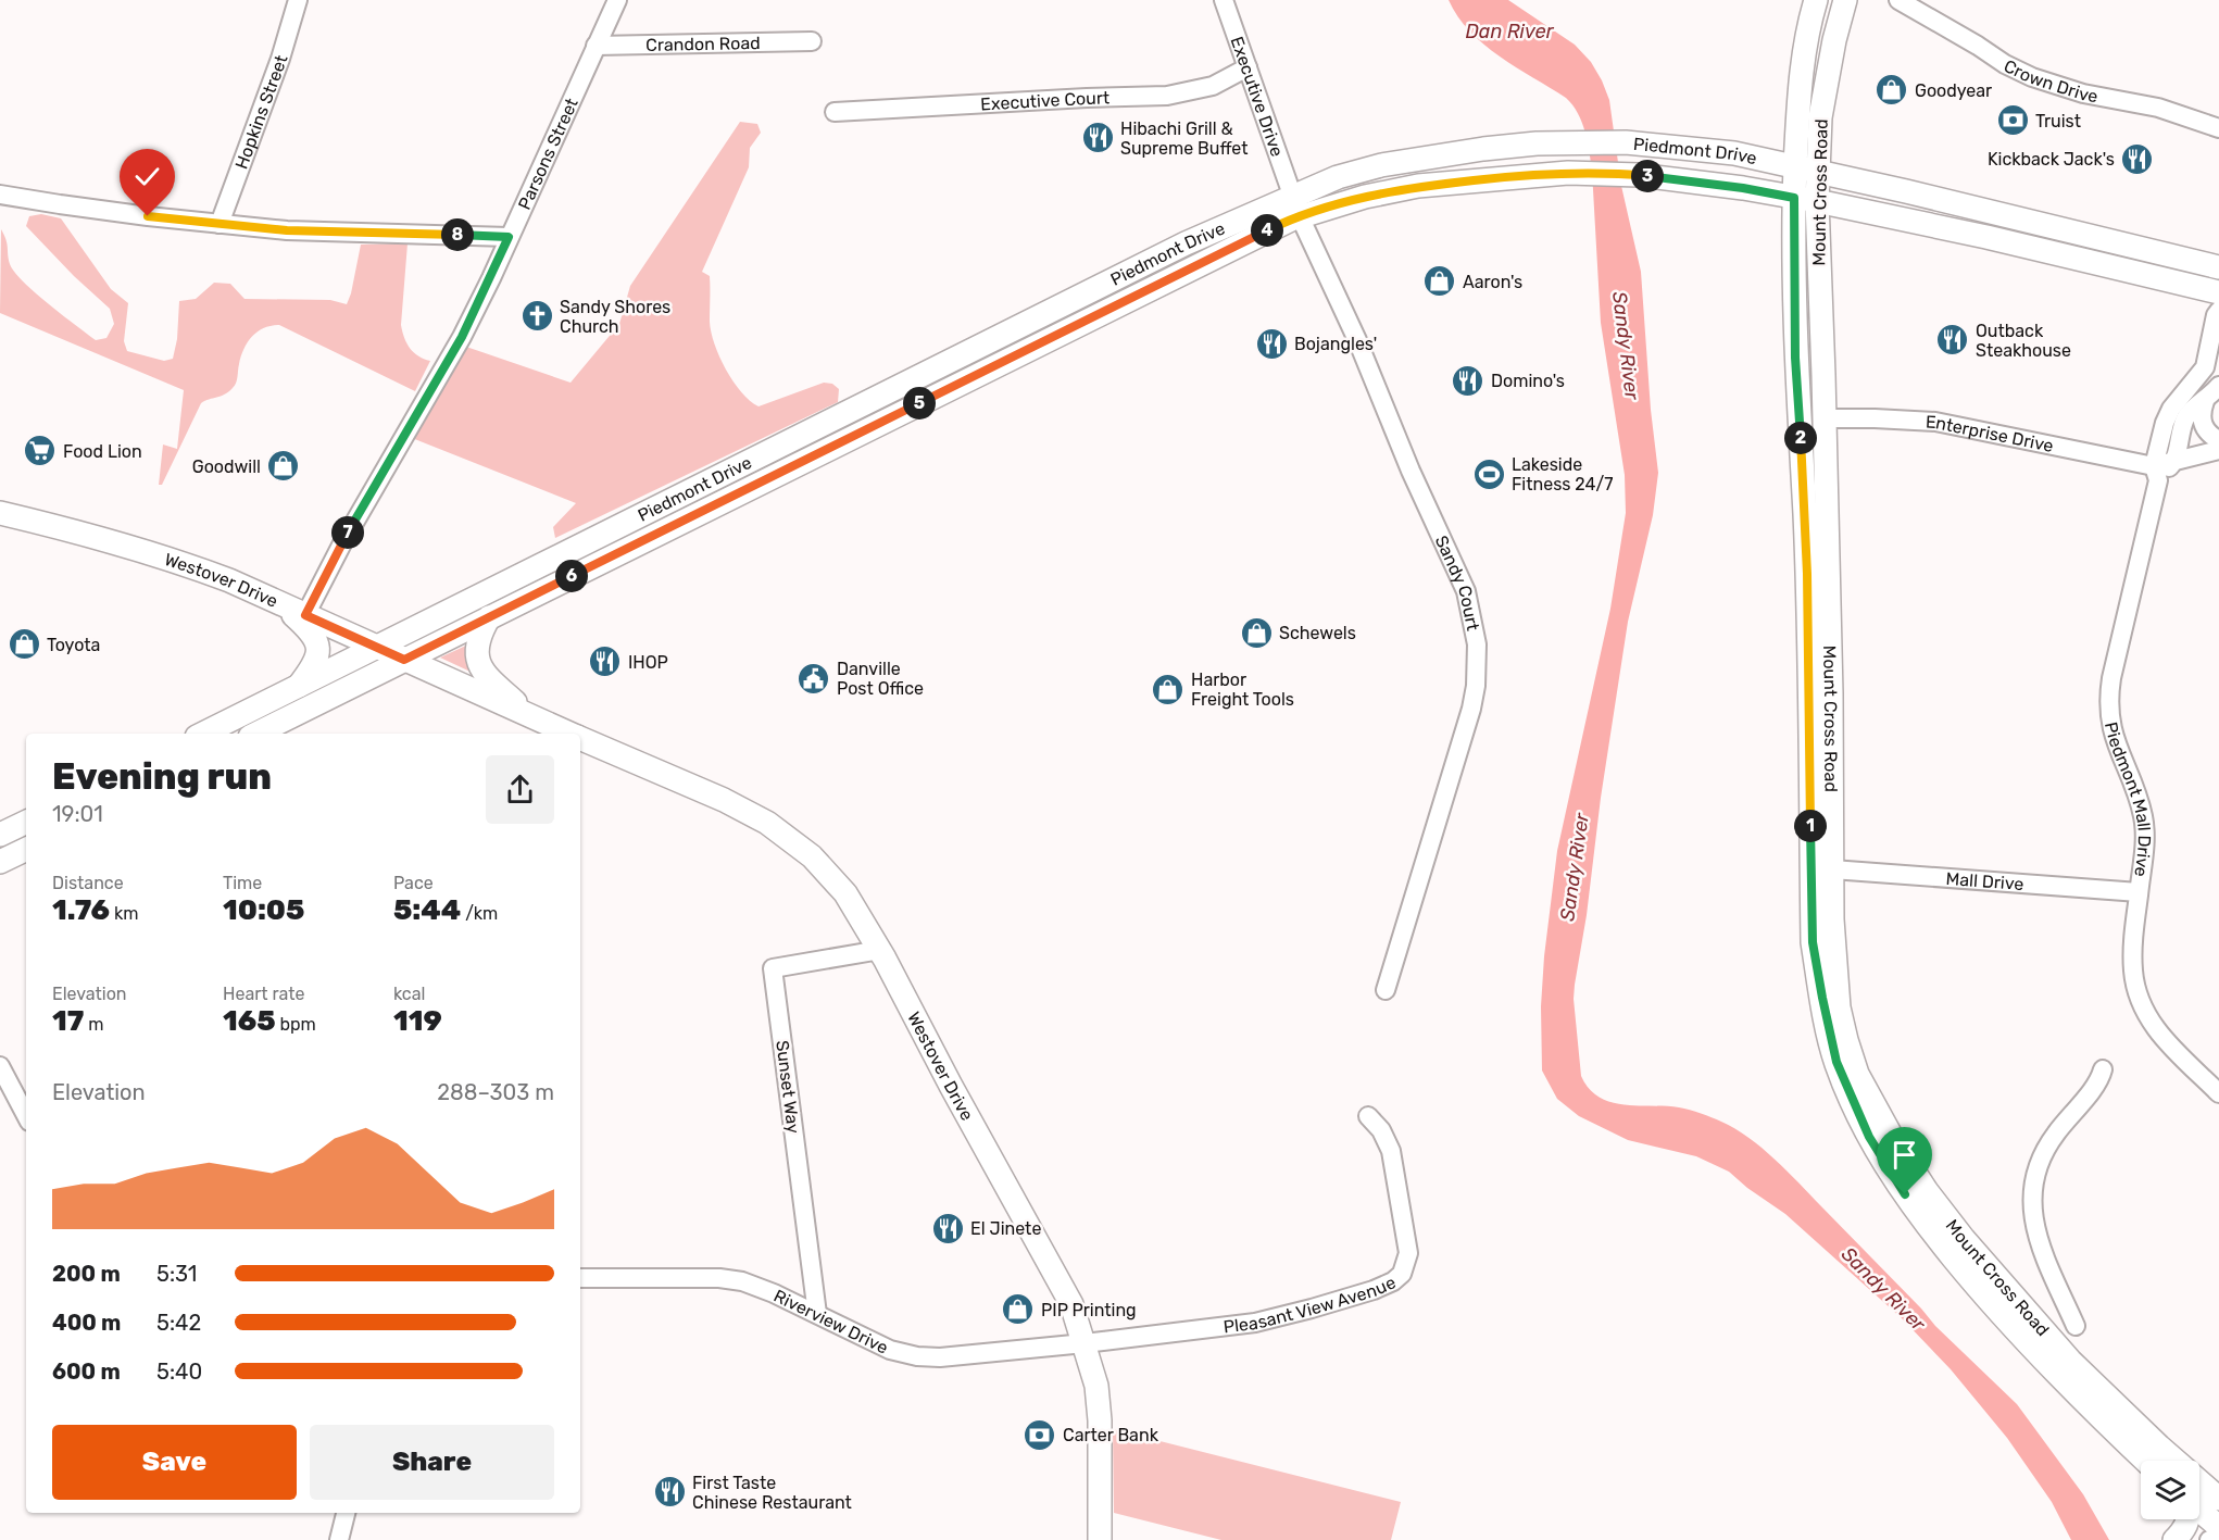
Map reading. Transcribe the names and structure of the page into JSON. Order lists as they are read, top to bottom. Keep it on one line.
{"streets":{"main road":["Piedmont Drive","Mount Cross Road","Westover Drive"],"street":["Crandon Road","Crown Drive","Executive Drive","Executive Court","Hopkins Street","Parsons Street","Enterprise Drive","Sandy Court","Piedmont Mall Drive","Mall Drive","Sunset Way","Pleasant View Avenue","Riverview Drive"]},"crossings":[["Crandon Road","Parsons Street"],["Executive Drive","Executive Court"],["Executive Drive","Piedmont Drive"],["Executive Drive","Sandy Court"],["Piedmont Drive","Mount Cross Road"],["Piedmont Drive","Westover Drive"],["Piedmont Drive","Sandy Court"],["Parsons Street","Westover Drive"],["Mount Cross Road","Enterprise Drive"],["Mount Cross Road","Mall Drive"],["Enterprise Drive","Piedmont Mall Drive"],["Westover Drive","Sunset Way"],["Westover Drive","Pleasant View Avenue"],["Westover Drive","Riverview Drive"],["Piedmont Mall Drive","Mall Drive"],["Sunset Way","Riverview Drive"],["Pleasant View Avenue","Riverview Drive"]],"water":["Dan River","Sandy River"],"places":{"shop":["Goodyear","Aaron's","Goodwill","Schewels","Toyota","Harbor Freight Tools","PIP Printing"],"bank":["Truist","Carter Bank"],"restaurant":["Hibachi Grill & Supreme Buffet","Kickback Jack's","Outback Steakhouse","Bojangles'","Domino's","IHOP","El Jinete","First Taste Chinese Restaurant"],"church":["Sandy Shores Church"],"supermarket":["Food Lion"],"sports":["Lakeside Fitness 24/7"],"public building":["Danville Post Office"]},"page":{"pins":["3","4","8","5","2","7","6","1"],"heading":["Evening run","19:01"],"stats":[["Distance","1.76 km"],["Time","10:05"],["Pace","5:44 /km"],["Elevation","17 m"],["Heart rate","165 bpm"],["kcal","119"]],"chart":["Elevation","288–303 m"],"list":[{"name":"200 m","note":"5:31"},{"name":"400 m","note":"5:42"},{"name":"600 m","note":"5:40"}],"buttons":["Save","Share"]}}
